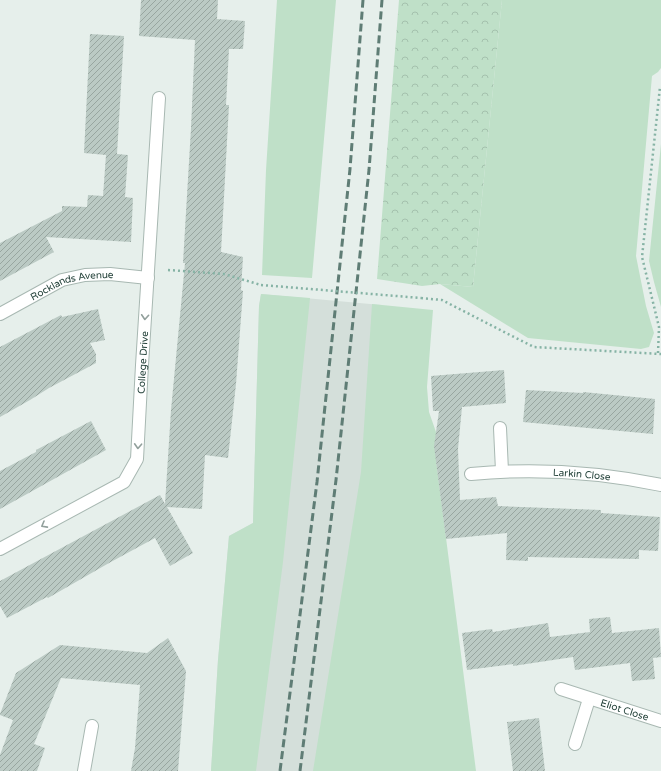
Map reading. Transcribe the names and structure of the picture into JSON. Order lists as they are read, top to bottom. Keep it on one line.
{"streets":{"street":["Rocklands Avenue","College Drive","Larkin Close","Eliot Close"]},"crossings":[["Rocklands Avenue","College Drive"]],"one_way":["College Drive"]}
